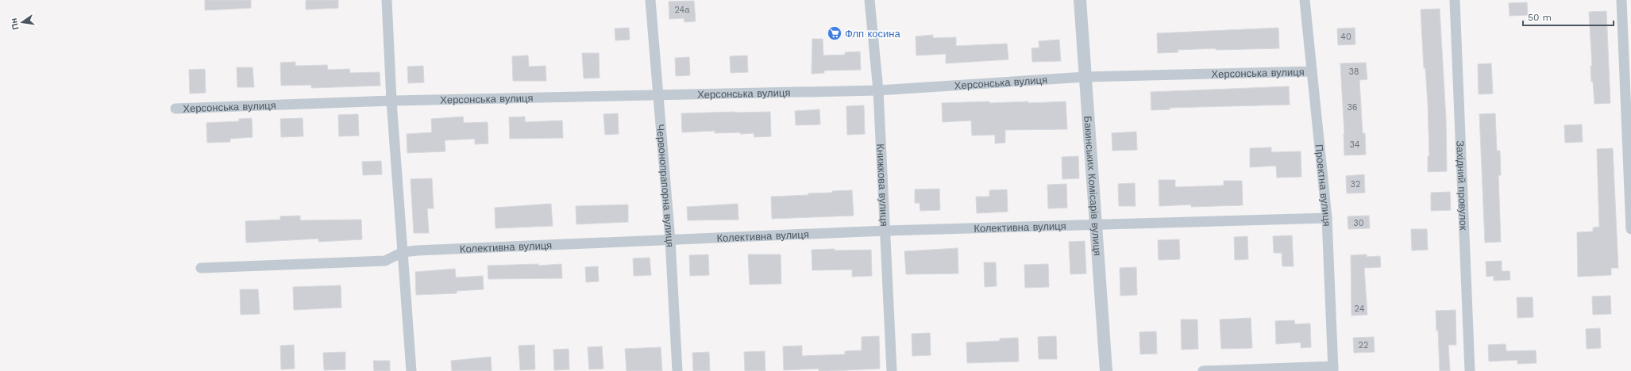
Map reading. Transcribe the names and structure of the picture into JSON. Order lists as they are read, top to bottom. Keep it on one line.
{"streets":{"street":["Херсонська вулиця","Червонопрапорна вулиця","Книжкова вулиця","Бакинських Комісарів вулиця","Проектна вулиця","Західний провулок","Колективна вулиця"]},"crossings":[["Херсонська вулиця","Червонопрапорна вулиця"],["Херсонська вулиця","Книжкова вулиця"],["Херсонська вулиця","Бакинських Комісарів вулиця"],["Херсонська вулиця","Проектна вулиця"],["Червонопрапорна вулиця","Колективна вулиця"],["Книжкова вулиця","Колективна вулиця"],["Бакинських Комісарів вулиця","Колективна вулиця"],["Проектна вулиця","Колективна вулиця"]],"places":{"supermarket":["Флп косина"]},"house_numbers":["24а","40","38","36","34","32","30","24","22"],"scale_bar":"50 m","north":"left"}
